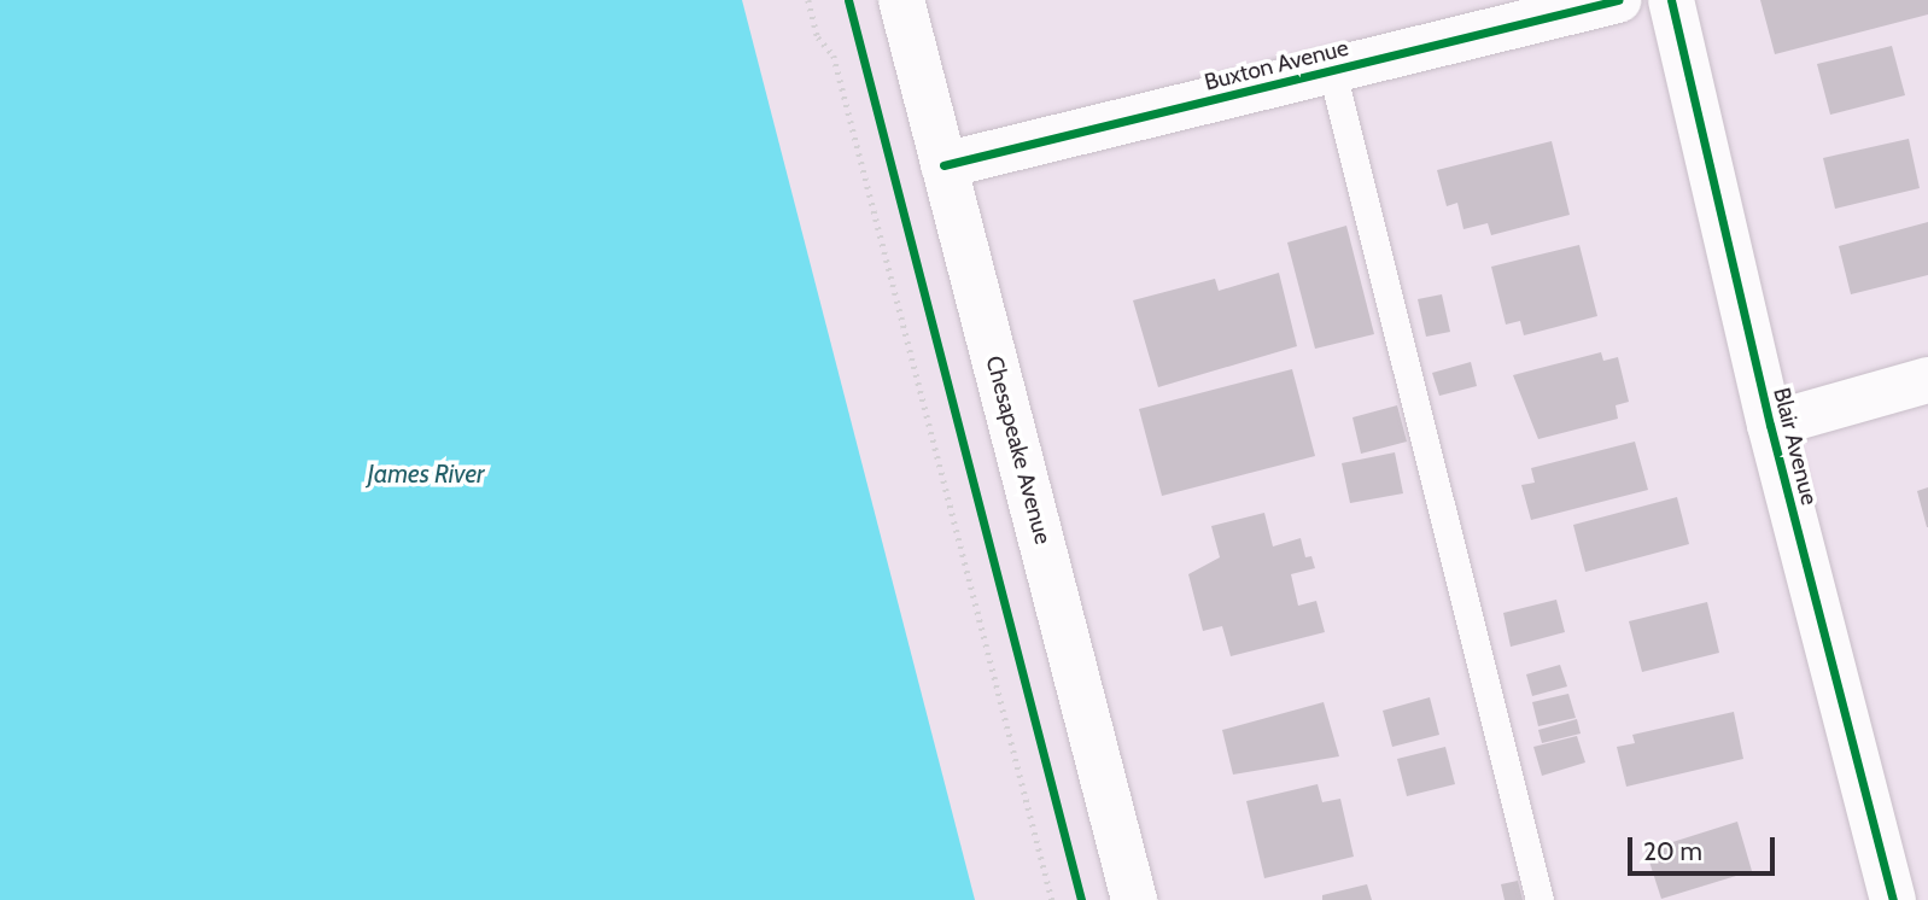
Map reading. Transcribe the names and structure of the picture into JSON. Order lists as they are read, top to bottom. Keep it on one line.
{"streets":{"street":["Buxton Avenue","Blair Avenue","Chesapeake Avenue"]},"crossings":[["Buxton Avenue","Chesapeake Avenue"]],"water":["James River"],"scale_bar":"20 m"}
